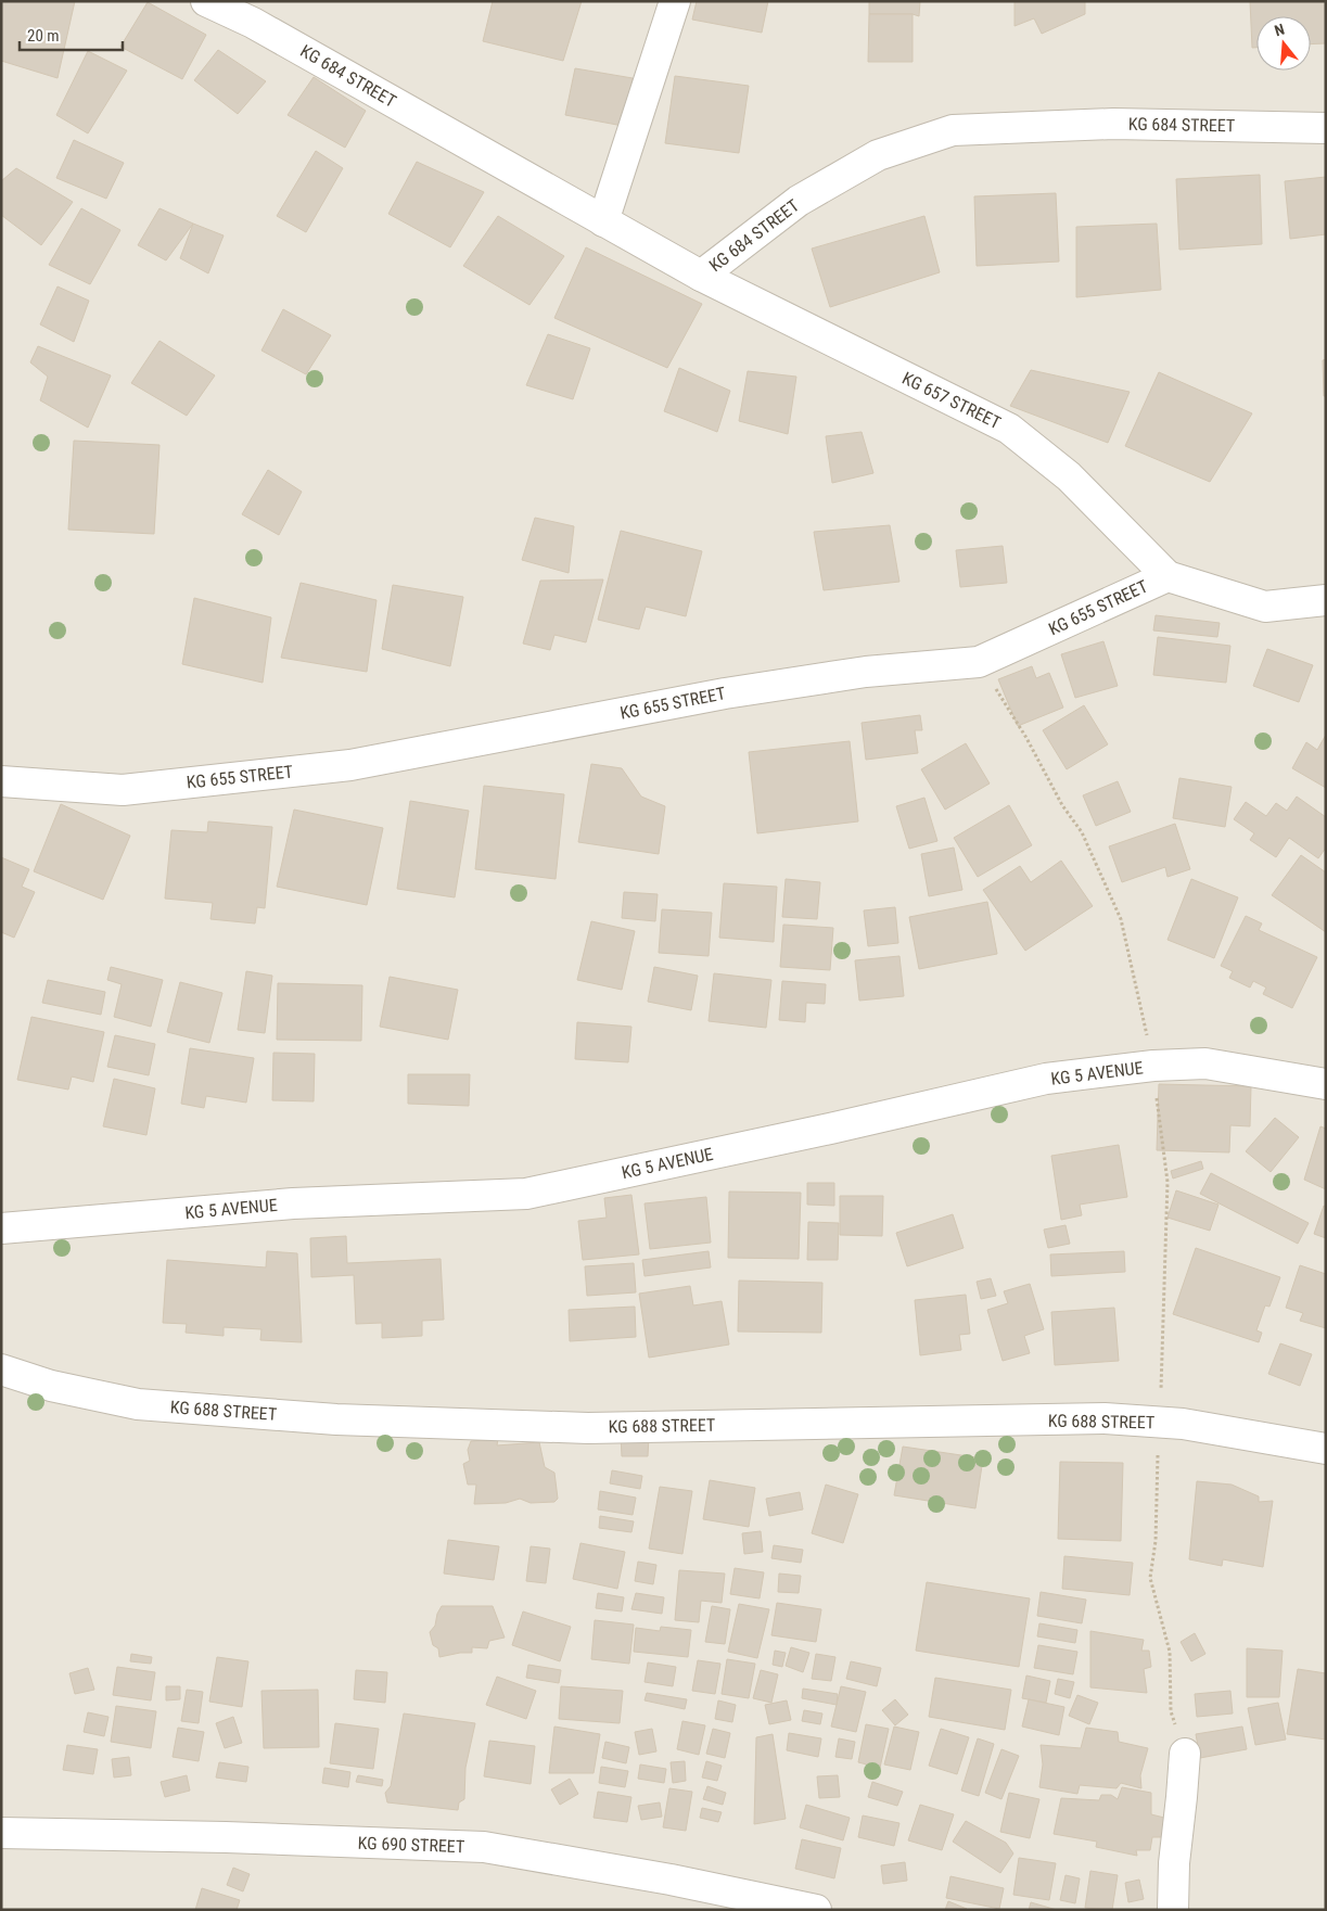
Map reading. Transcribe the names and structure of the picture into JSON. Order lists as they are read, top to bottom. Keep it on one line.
{"streets":{"street":["KG 684 STREET","KG 657 STREET","KG 655 STREET","KG 5 AVENUE","KG 688 STREET","KG 690 STREET"]},"crossings":[["KG 684 STREET","KG 657 STREET"],["KG 657 STREET","KG 655 STREET"]],"scale_bar":"20 m","north":"top"}
